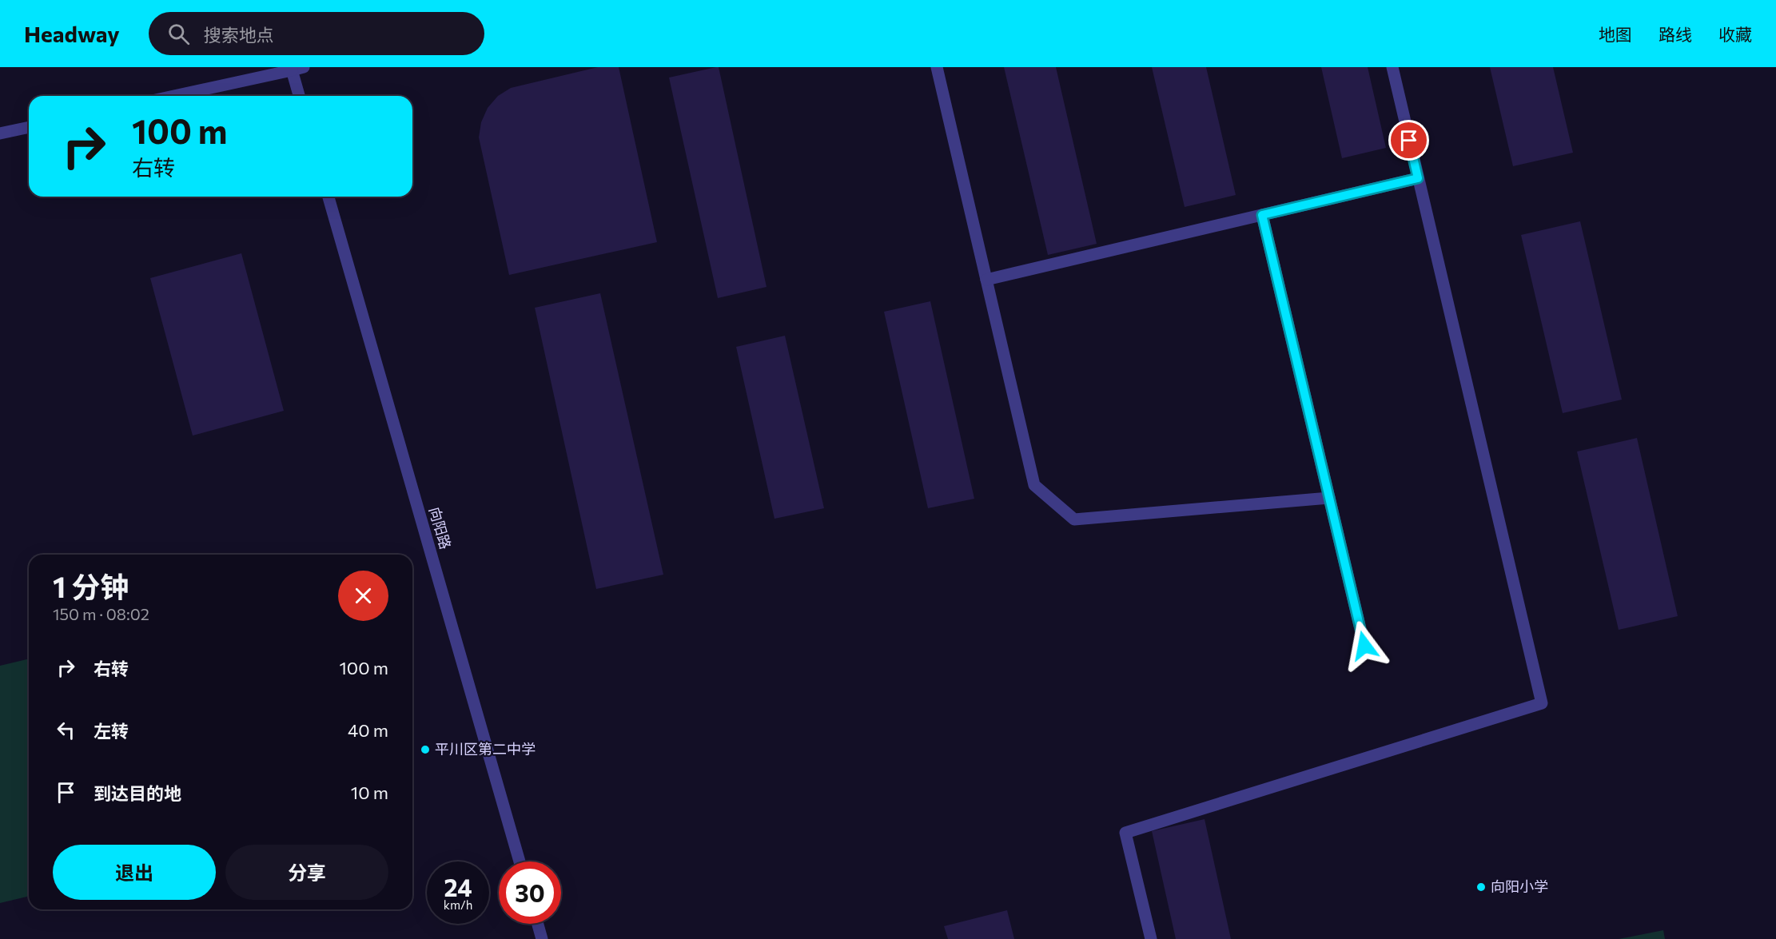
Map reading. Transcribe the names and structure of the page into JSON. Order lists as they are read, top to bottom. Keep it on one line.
{"streets":{"street":["向阳路"]},"places":["平川区第二中学","向阳小学"],"page":{"header":"Headway","search":"搜索地点","nav":["地图","路线","收藏"],"turn":["100 m","右转"],"heading":["1 分钟","150 m · 08:02"],"list":[{"name":"右转","value":"100 m"},{"name":"左转","value":"40 m"},{"name":"到达目的地","value":"10 m"}],"buttons":["退出","分享"],"speed":"24 km/h","limit":"30"}}
